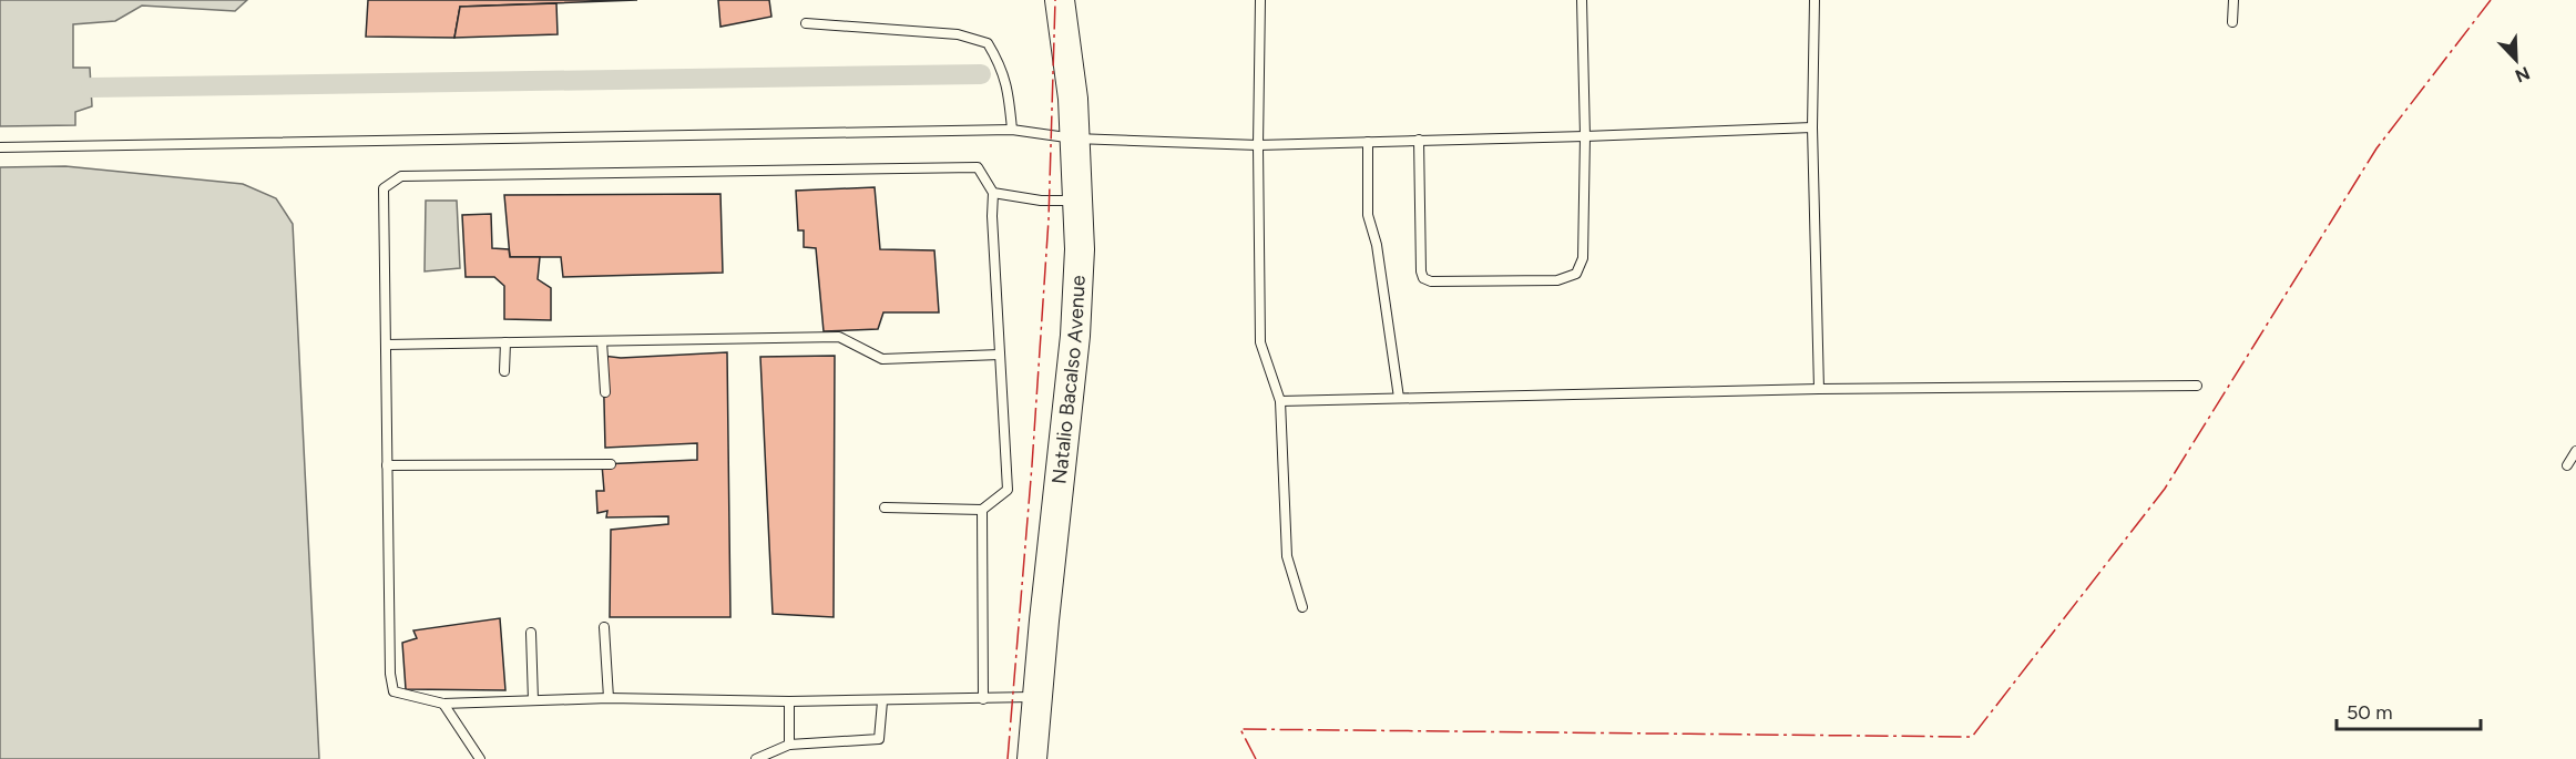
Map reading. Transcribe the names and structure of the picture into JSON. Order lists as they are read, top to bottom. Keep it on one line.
{"streets":{"highway":["Natalio Bacalso Avenue"]},"scale_bar":"50 m","north":"bottom right"}
